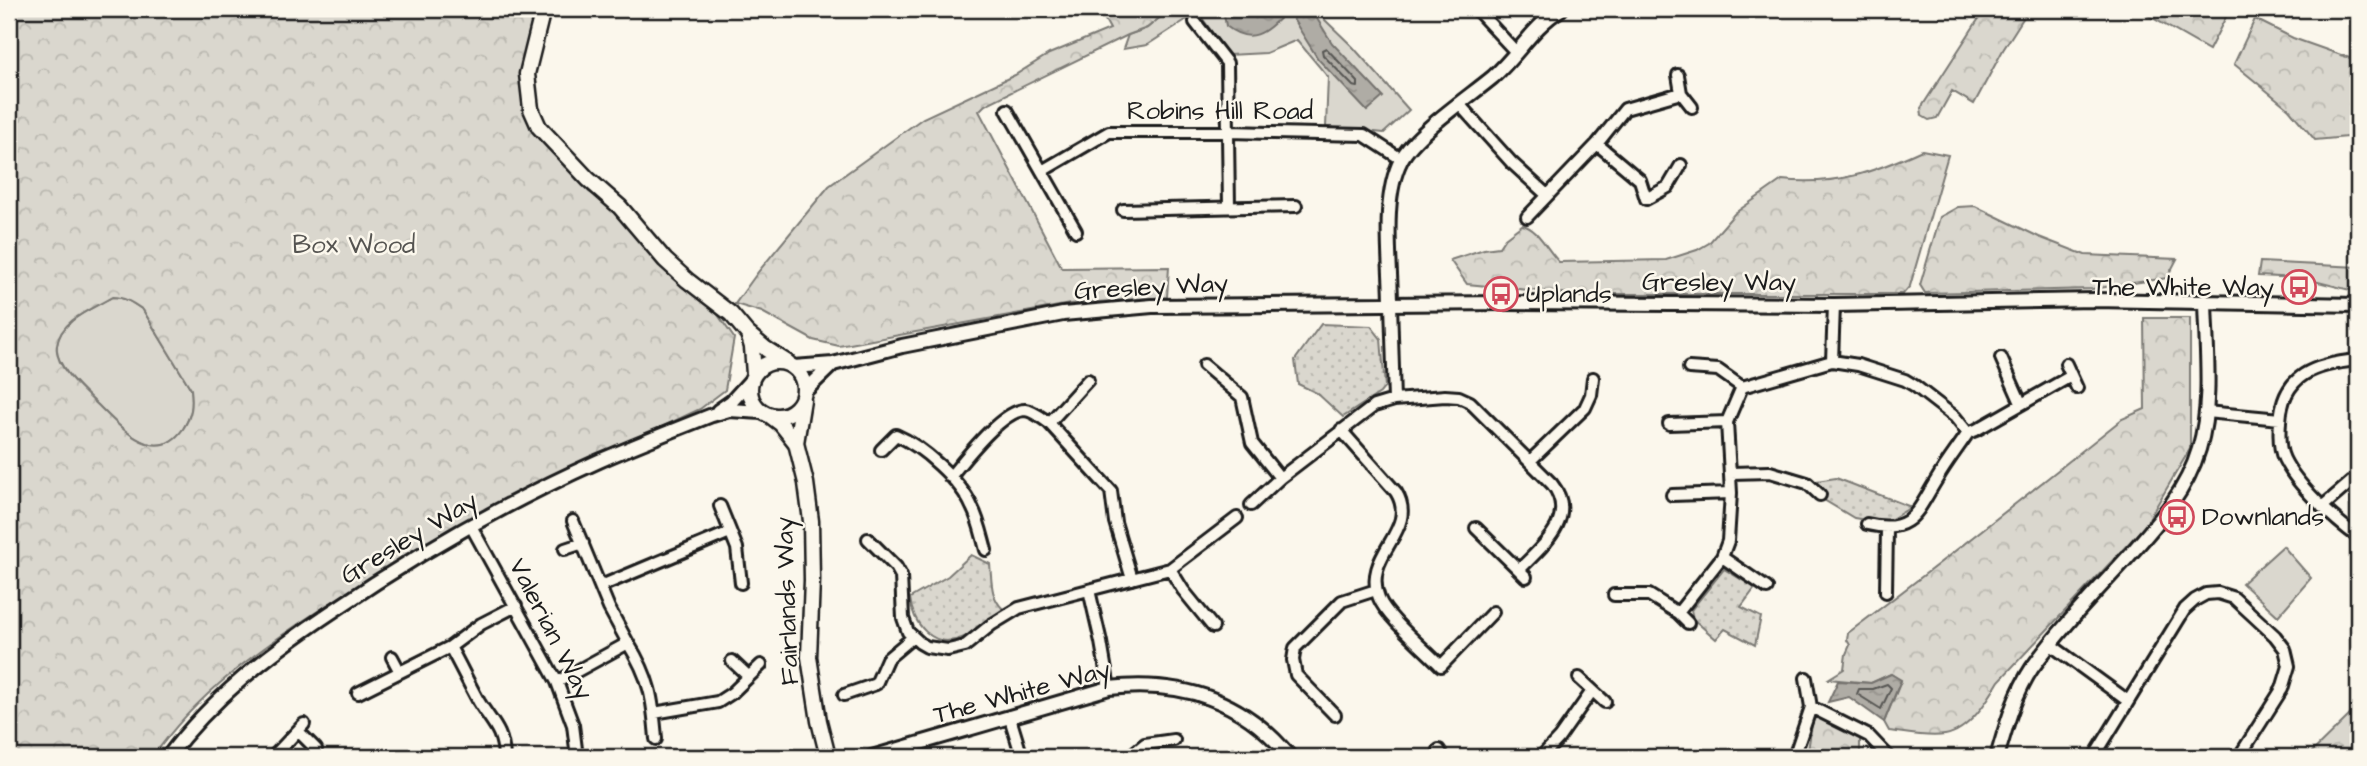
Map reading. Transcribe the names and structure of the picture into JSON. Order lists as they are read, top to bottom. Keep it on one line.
{"streets":{"main road":["Fairlands Way"],"street":["Robins Hill Road","Gresley Way","Valerian Way","The White Way"]},"crossings":[["Gresley Way","Fairlands Way"],["Gresley Way","Valerian Way"]],"parks":["Box Wood"],"places":{"bus stop":["The White Way","Uplands","Downlands"]}}
